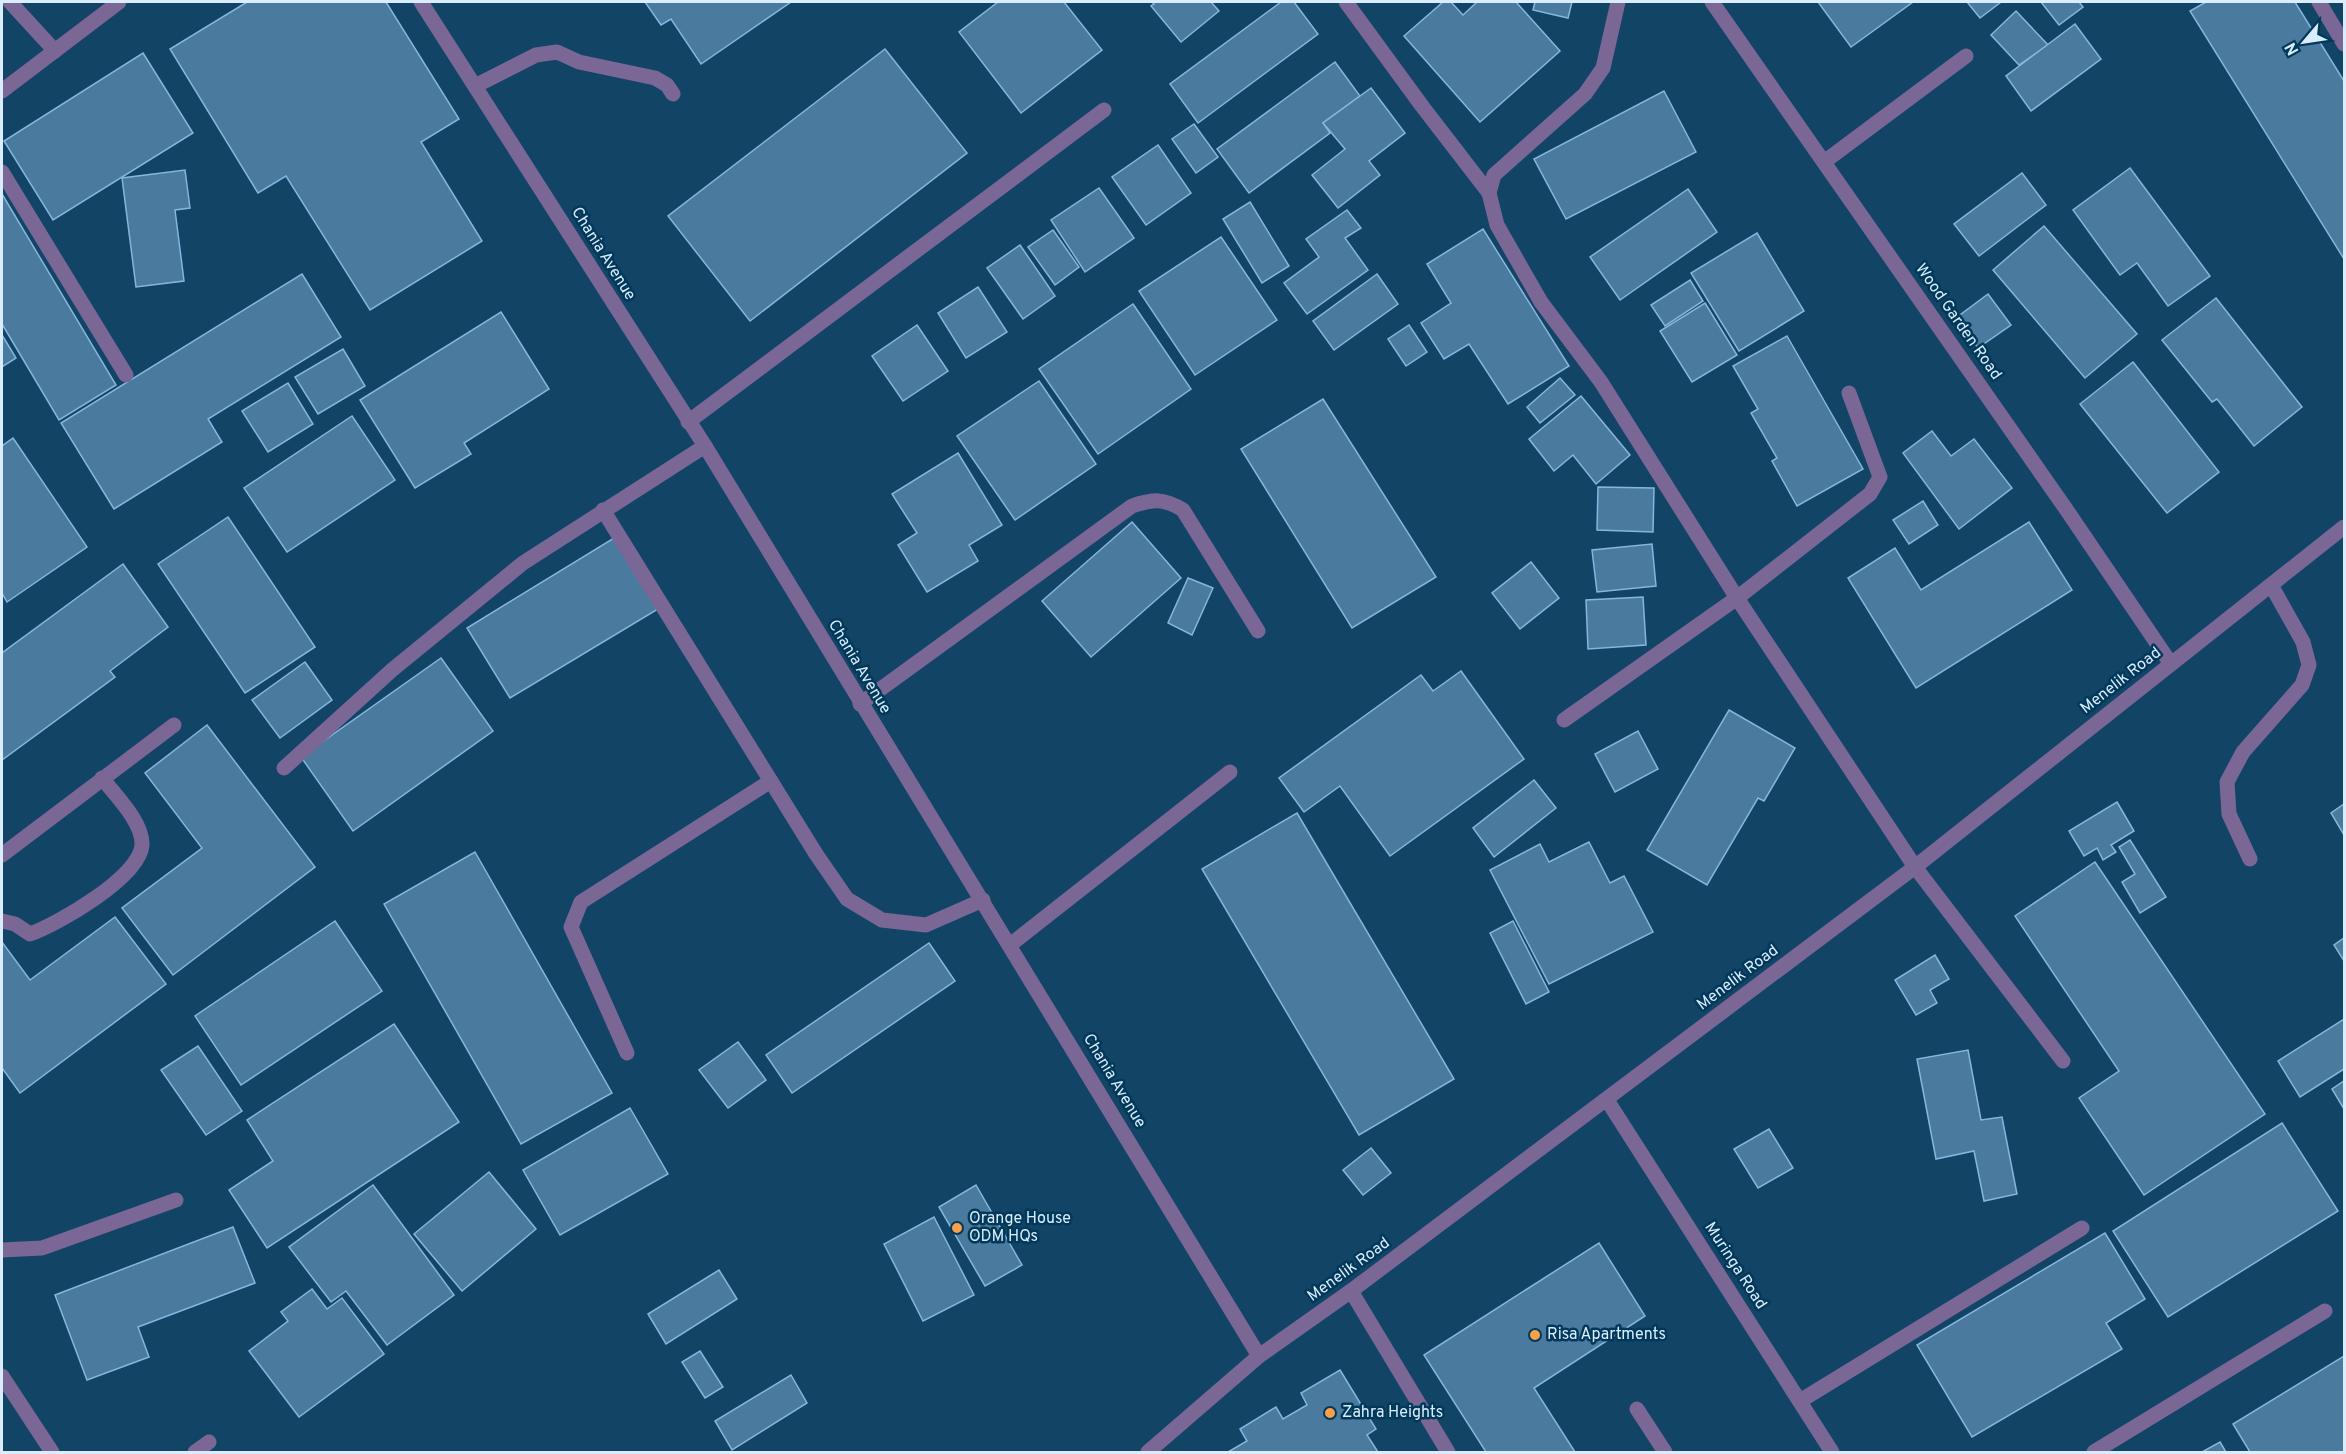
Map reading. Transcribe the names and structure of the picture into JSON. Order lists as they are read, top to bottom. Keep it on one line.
{"streets":{"street":["Chania Avenue","Wood Garden Road","Menelik Road","Muringa Road"]},"crossings":[["Chania Avenue","Menelik Road"],["Wood Garden Road","Menelik Road"],["Menelik Road","Muringa Road"]],"places":["Orange House ODM HQs","Risa Apartments","Zahra Heights"],"north":"bottom left"}
